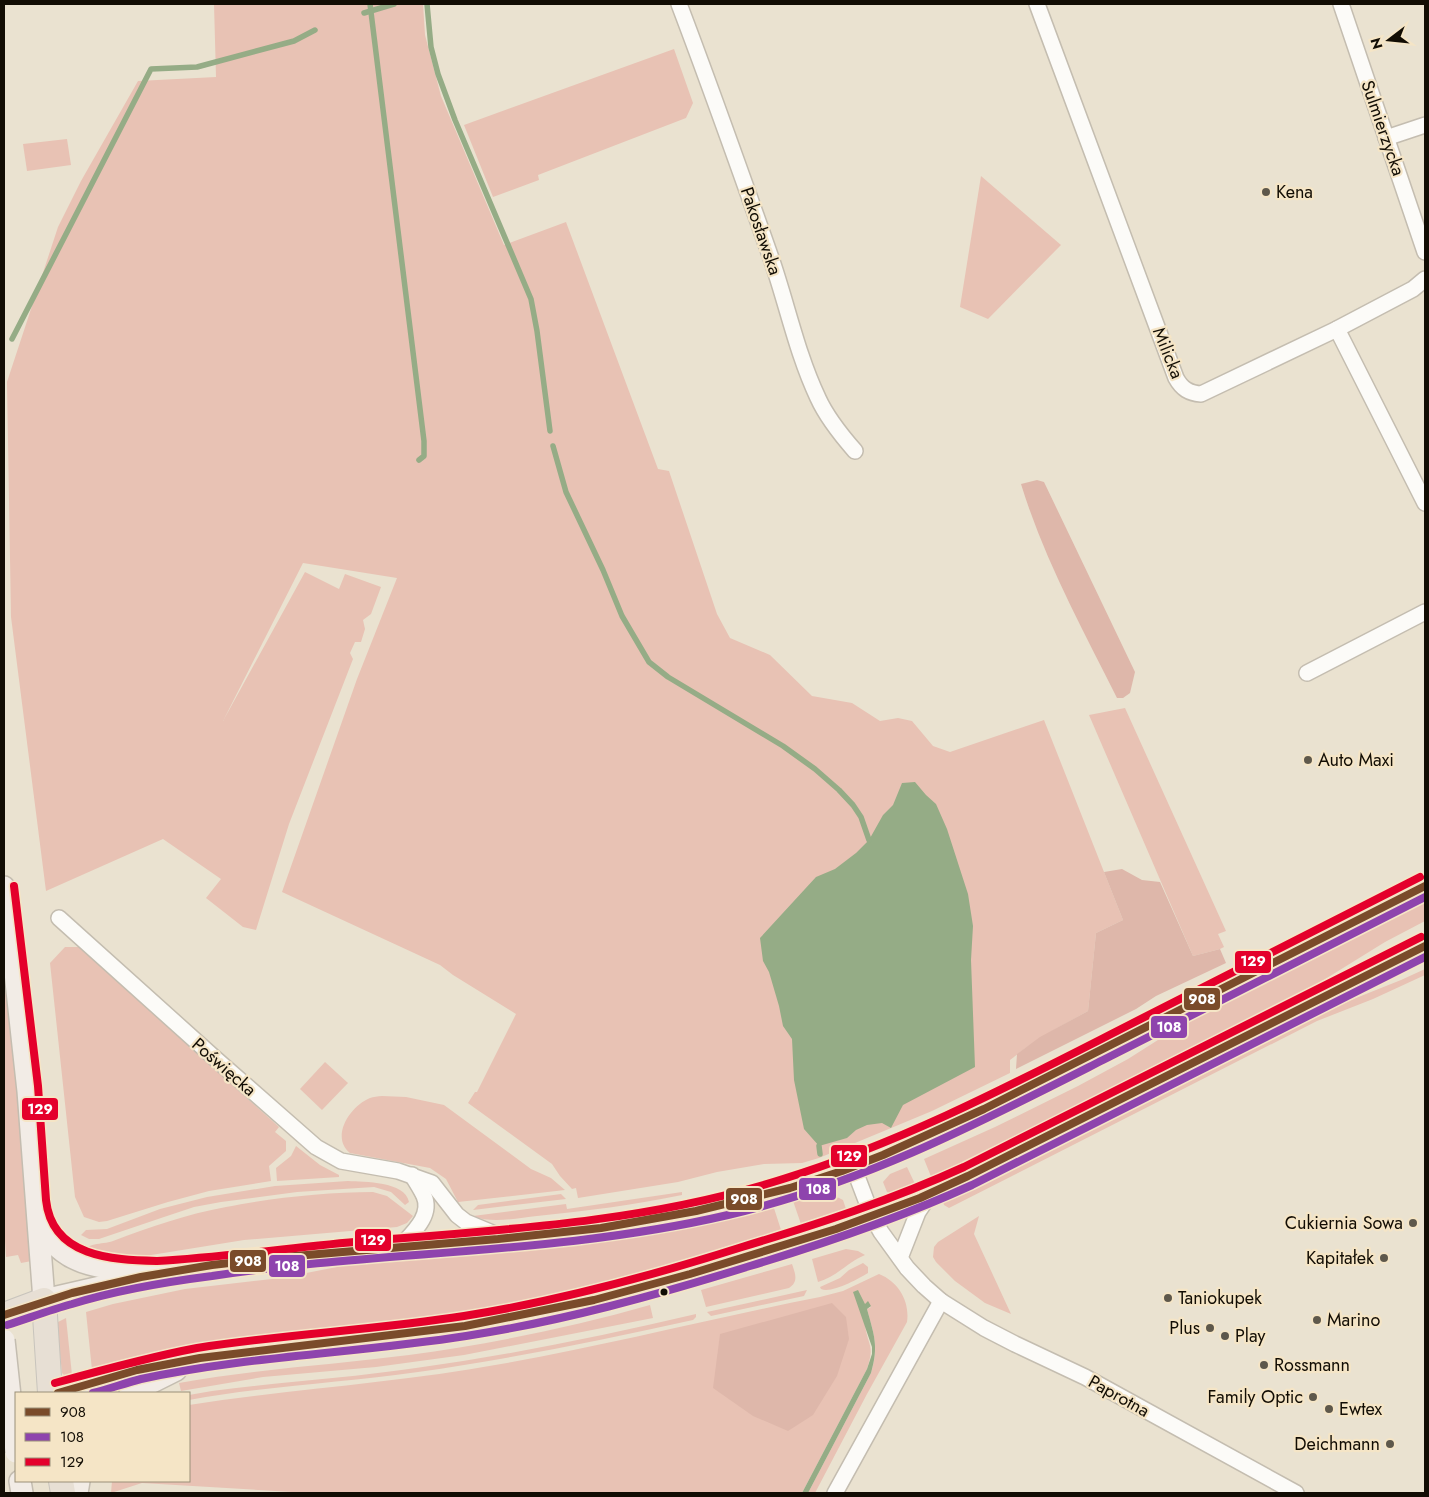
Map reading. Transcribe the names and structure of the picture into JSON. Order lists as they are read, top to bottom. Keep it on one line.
{"streets":{"street":["Sulmierzycka","Pakosławska","Milicka","Poświęcka","Paprotna"]},"places":["Kena","Auto Maxi","Cukiernia Sowa","Kapitałek","Taniokupek","Marino","Plus","Play","Rossmann","Family Optic","Ewtex","Deichmann"],"lines":["transit line 129","transit line 908","transit line 108"],"legend":["908","108","129"],"north":"left"}
